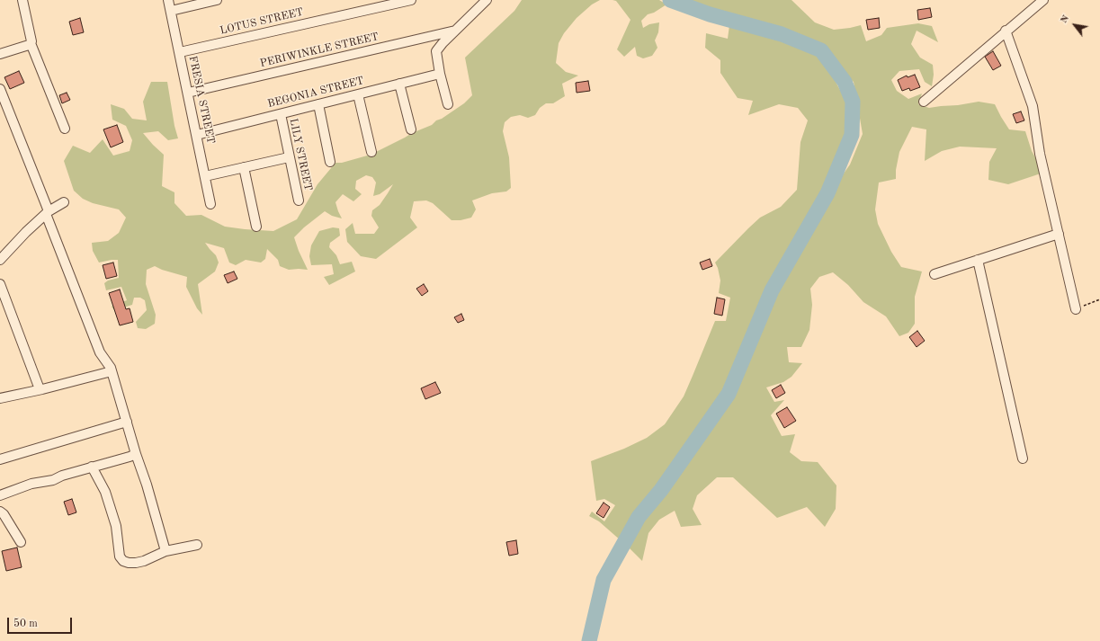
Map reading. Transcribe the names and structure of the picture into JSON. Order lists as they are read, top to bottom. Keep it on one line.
{"streets":{"street":["LOTUS STREET","PERIWINKLE STREET","BEGONIA STREET","FRESIA STREET","LILY STREET"]},"crossings":[["LOTUS STREET","FRESIA STREET"],["PERIWINKLE STREET","FRESIA STREET"],["BEGONIA STREET","FRESIA STREET"],["BEGONIA STREET","LILY STREET"]],"scale_bar":"50 m","north":"top left"}
